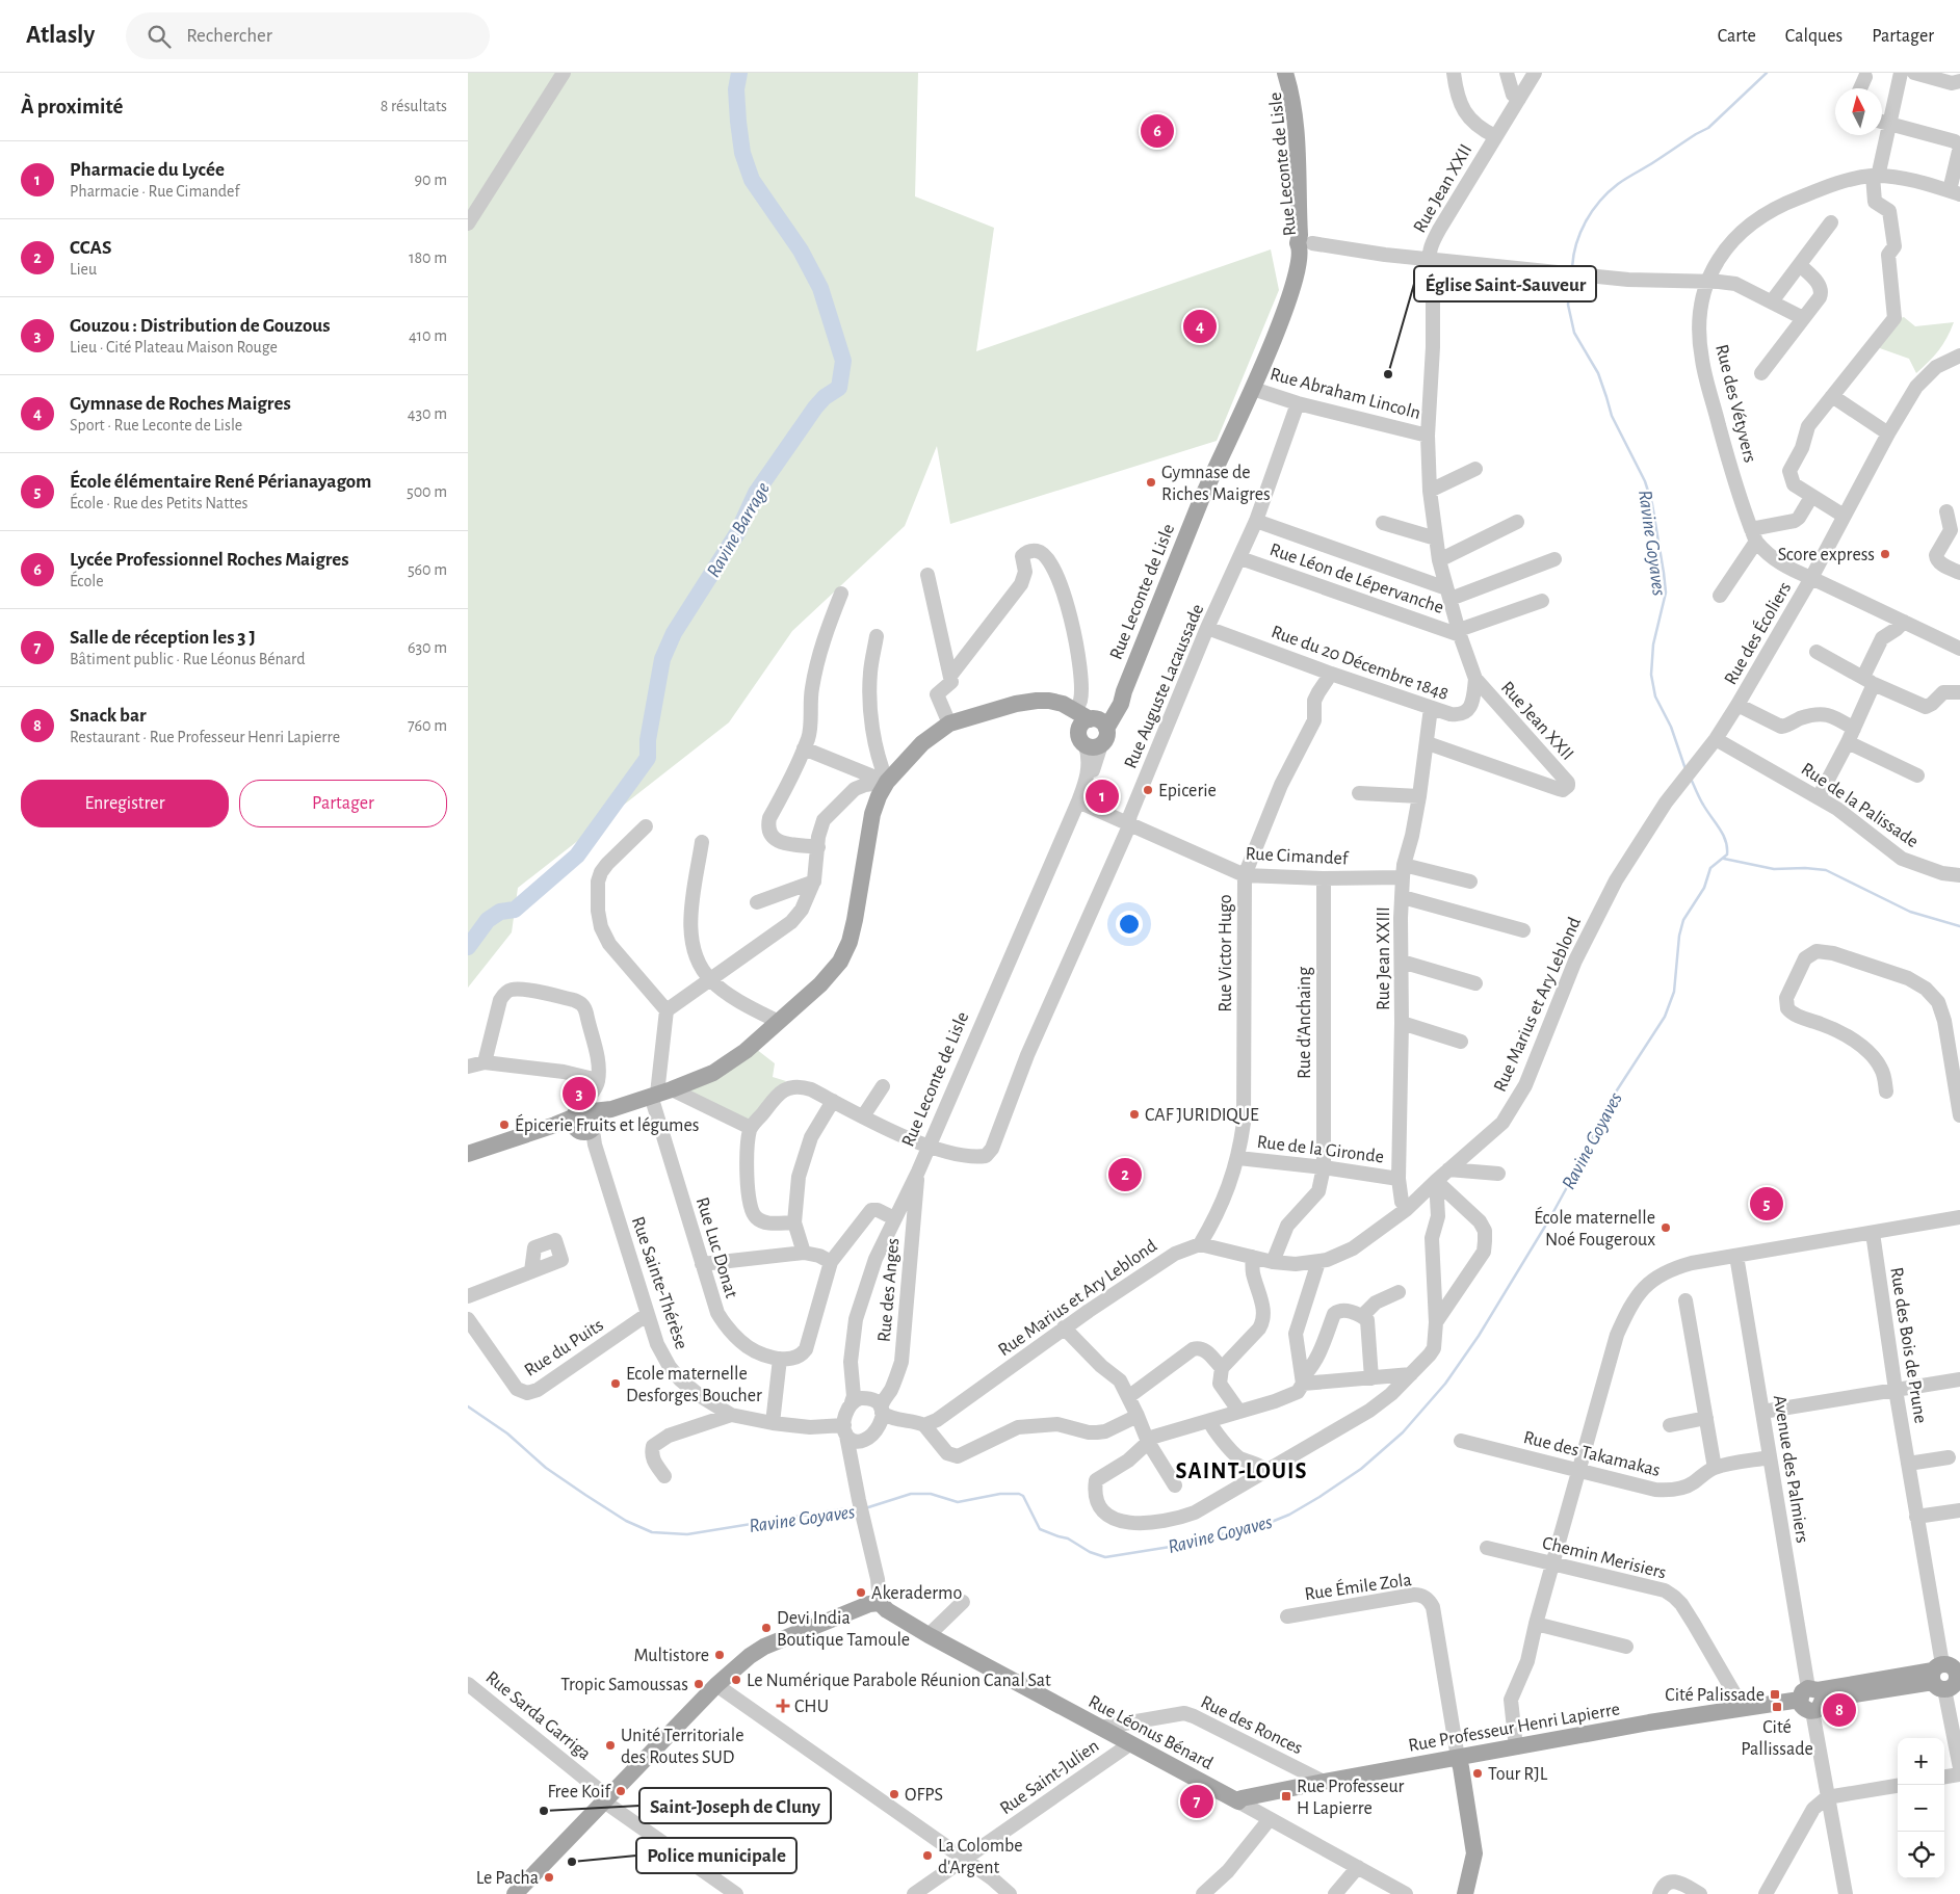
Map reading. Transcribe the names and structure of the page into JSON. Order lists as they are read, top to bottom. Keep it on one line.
{"streets":{"main road":["Rue Leconte de Lisle","Rue Professeur Henri Lapierre","Rue Léonus Bénard"],"street":["Rue Jean XXII","Rue Abraham Lincoln","Rue des Vétyvers","Rue Léon de Lépervanche","Rue des Écoliers","Rue du 20 Décembre 1848","Rue Auguste Lacaussade","Rue de la Palissade","Rue Cimandef","Rue Victor Hugo","Rue Jean XXIII","Rue Marius et Ary Leblond","Rue d'Anchaing","Rue de la Gironde","Rue Luc Donat","Rue Sainte-Thérèse","Rue des Anges","Rue des Bois de Prune","Rue du Puits","Rue des Takamakas","Avenue des Palmiers","Chemin Merisiers","Rue Émile Zola","Rue Sarda Garriga","Rue des Ronces","Rue Saint-Julien"]},"crossings":[["Rue Leconte de Lisle","Rue Abraham Lincoln"],["Rue Leconte de Lisle","Rue Auguste Lacaussade"],["Rue Leconte de Lisle","Rue Cimandef"],["Rue Leconte de Lisle","Rue Marius et Ary Leblond"],["Rue Leconte de Lisle","Rue Sainte-Thérèse"],["Rue Leconte de Lisle","Rue des Anges"],["Rue Jean XXII","Rue Abraham Lincoln"],["Rue Jean XXII","Rue Léon de Lépervanche"],["Rue Jean XXII","Rue du 20 Décembre 1848"],["Rue Jean XXII","Rue Jean XXIII"],["Rue Abraham Lincoln","Rue Auguste Lacaussade"],["Rue des Vétyvers","Rue des Écoliers"],["Rue Léon de Lépervanche","Rue Auguste Lacaussade"],["Rue des Écoliers","Rue de la Palissade"],["Rue des Écoliers","Rue Marius et Ary Leblond"],["Rue du 20 Décembre 1848","Rue Auguste Lacaussade"],["Rue du 20 Décembre 1848","Rue Victor Hugo"],["Rue du 20 Décembre 1848","Rue Jean XXIII"],["Rue Auguste Lacaussade","Rue Cimandef"],["Rue Cimandef","Rue Victor Hugo"],["Rue Cimandef","Rue Jean XXIII"],["Rue Cimandef","Rue d'Anchaing"],["Rue Victor Hugo","Rue Marius et Ary Leblond"],["Rue Victor Hugo","Rue de la Gironde"],["Rue Jean XXIII","Rue Marius et Ary Leblond"],["Rue Jean XXIII","Rue de la Gironde"],["Rue Marius et Ary Leblond","Rue d'Anchaing"],["Rue Marius et Ary Leblond","Rue Sainte-Thérèse"],["Rue Marius et Ary Leblond","Rue des Anges"],["Rue d'Anchaing","Rue de la Gironde"],["Rue Sainte-Thérèse","Rue des Anges"],["Rue Sainte-Thérèse","Rue du Puits"],["Rue des Bois de Prune","Rue Professeur Henri Lapierre"],["Rue des Takamakas","Avenue des Palmiers"],["Avenue des Palmiers","Rue Professeur Henri Lapierre"],["Chemin Merisiers","Rue Professeur Henri Lapierre"],["Rue Émile Zola","Rue Professeur Henri Lapierre"],["Rue des Ronces","Rue Professeur Henri Lapierre"],["Rue des Ronces","Rue Léonus Bénard"],["Rue Professeur Henri Lapierre","Rue Léonus Bénard"],["Rue Léonus Bénard","Rue Saint-Julien"]],"districts":["SAINT-LOUIS"],"water":["Ravine Barrage","Ravine Goyaves"],"places":{"other":["Église Saint-Sauveur","Gymnase de Riches Maigres","Score express","Epicerie","CAF JURIDIQUE","Épicerie Fruits et légumes","École maternelle Noé Fougeroux","Ecole maternelle Desforges Boucher","Akeradermo","Devi India Boutique Tamoule","Multistore","Le Numérique Parabole Réunion Canal Sat","Tropic Samoussas","Unité Territoriale des Routes SUD","Tour RJL","Free Koif","OFPS","Saint-Joseph de Cluny","La Colombe d'Argent","Police municipale","Le Pacha"],"transit":["Cité Palissade","Cité Pallissade","Rue Professeur H Lapierre"],"health":["CHU"]},"north":"top","page":{"header":"Atlasly","search":"Rechercher","nav":["Carte","Calques","Partager"],"heading":["À proximité","8 résultats"],"pins":["6","4","1","3","2","5","8","7"],"list":[{"mark":"1","name":"Pharmacie du Lycée","note":"Pharmacie · Rue Cimandef","value":"90 m"},{"mark":"2","name":"CCAS","note":"Lieu","value":"180 m"},{"mark":"3","name":"Gouzou : Distribution de Gouzous","note":"Lieu · Cité Plateau Maison Rouge","value":"410 m"},{"mark":"4","name":"Gymnase de Roches Maigres","note":"Sport · Rue Leconte de Lisle","value":"430 m"},{"mark":"5","name":"École élémentaire René Périanayagom","note":"École · Rue des Petits Nattes","value":"500 m"},{"mark":"6","name":"Lycée Professionnel Roches Maigres","note":"École","value":"560 m"},{"mark":"7","name":"Salle de réception les 3 J","note":"Bâtiment public · Rue Léonus Bénard","value":"630 m"},{"mark":"8","name":"Snack bar","note":"Restaurant · Rue Professeur Henri Lapierre","value":"760 m"}],"buttons":["Enregistrer","Partager"],"map_buttons":["+","−"]}}
